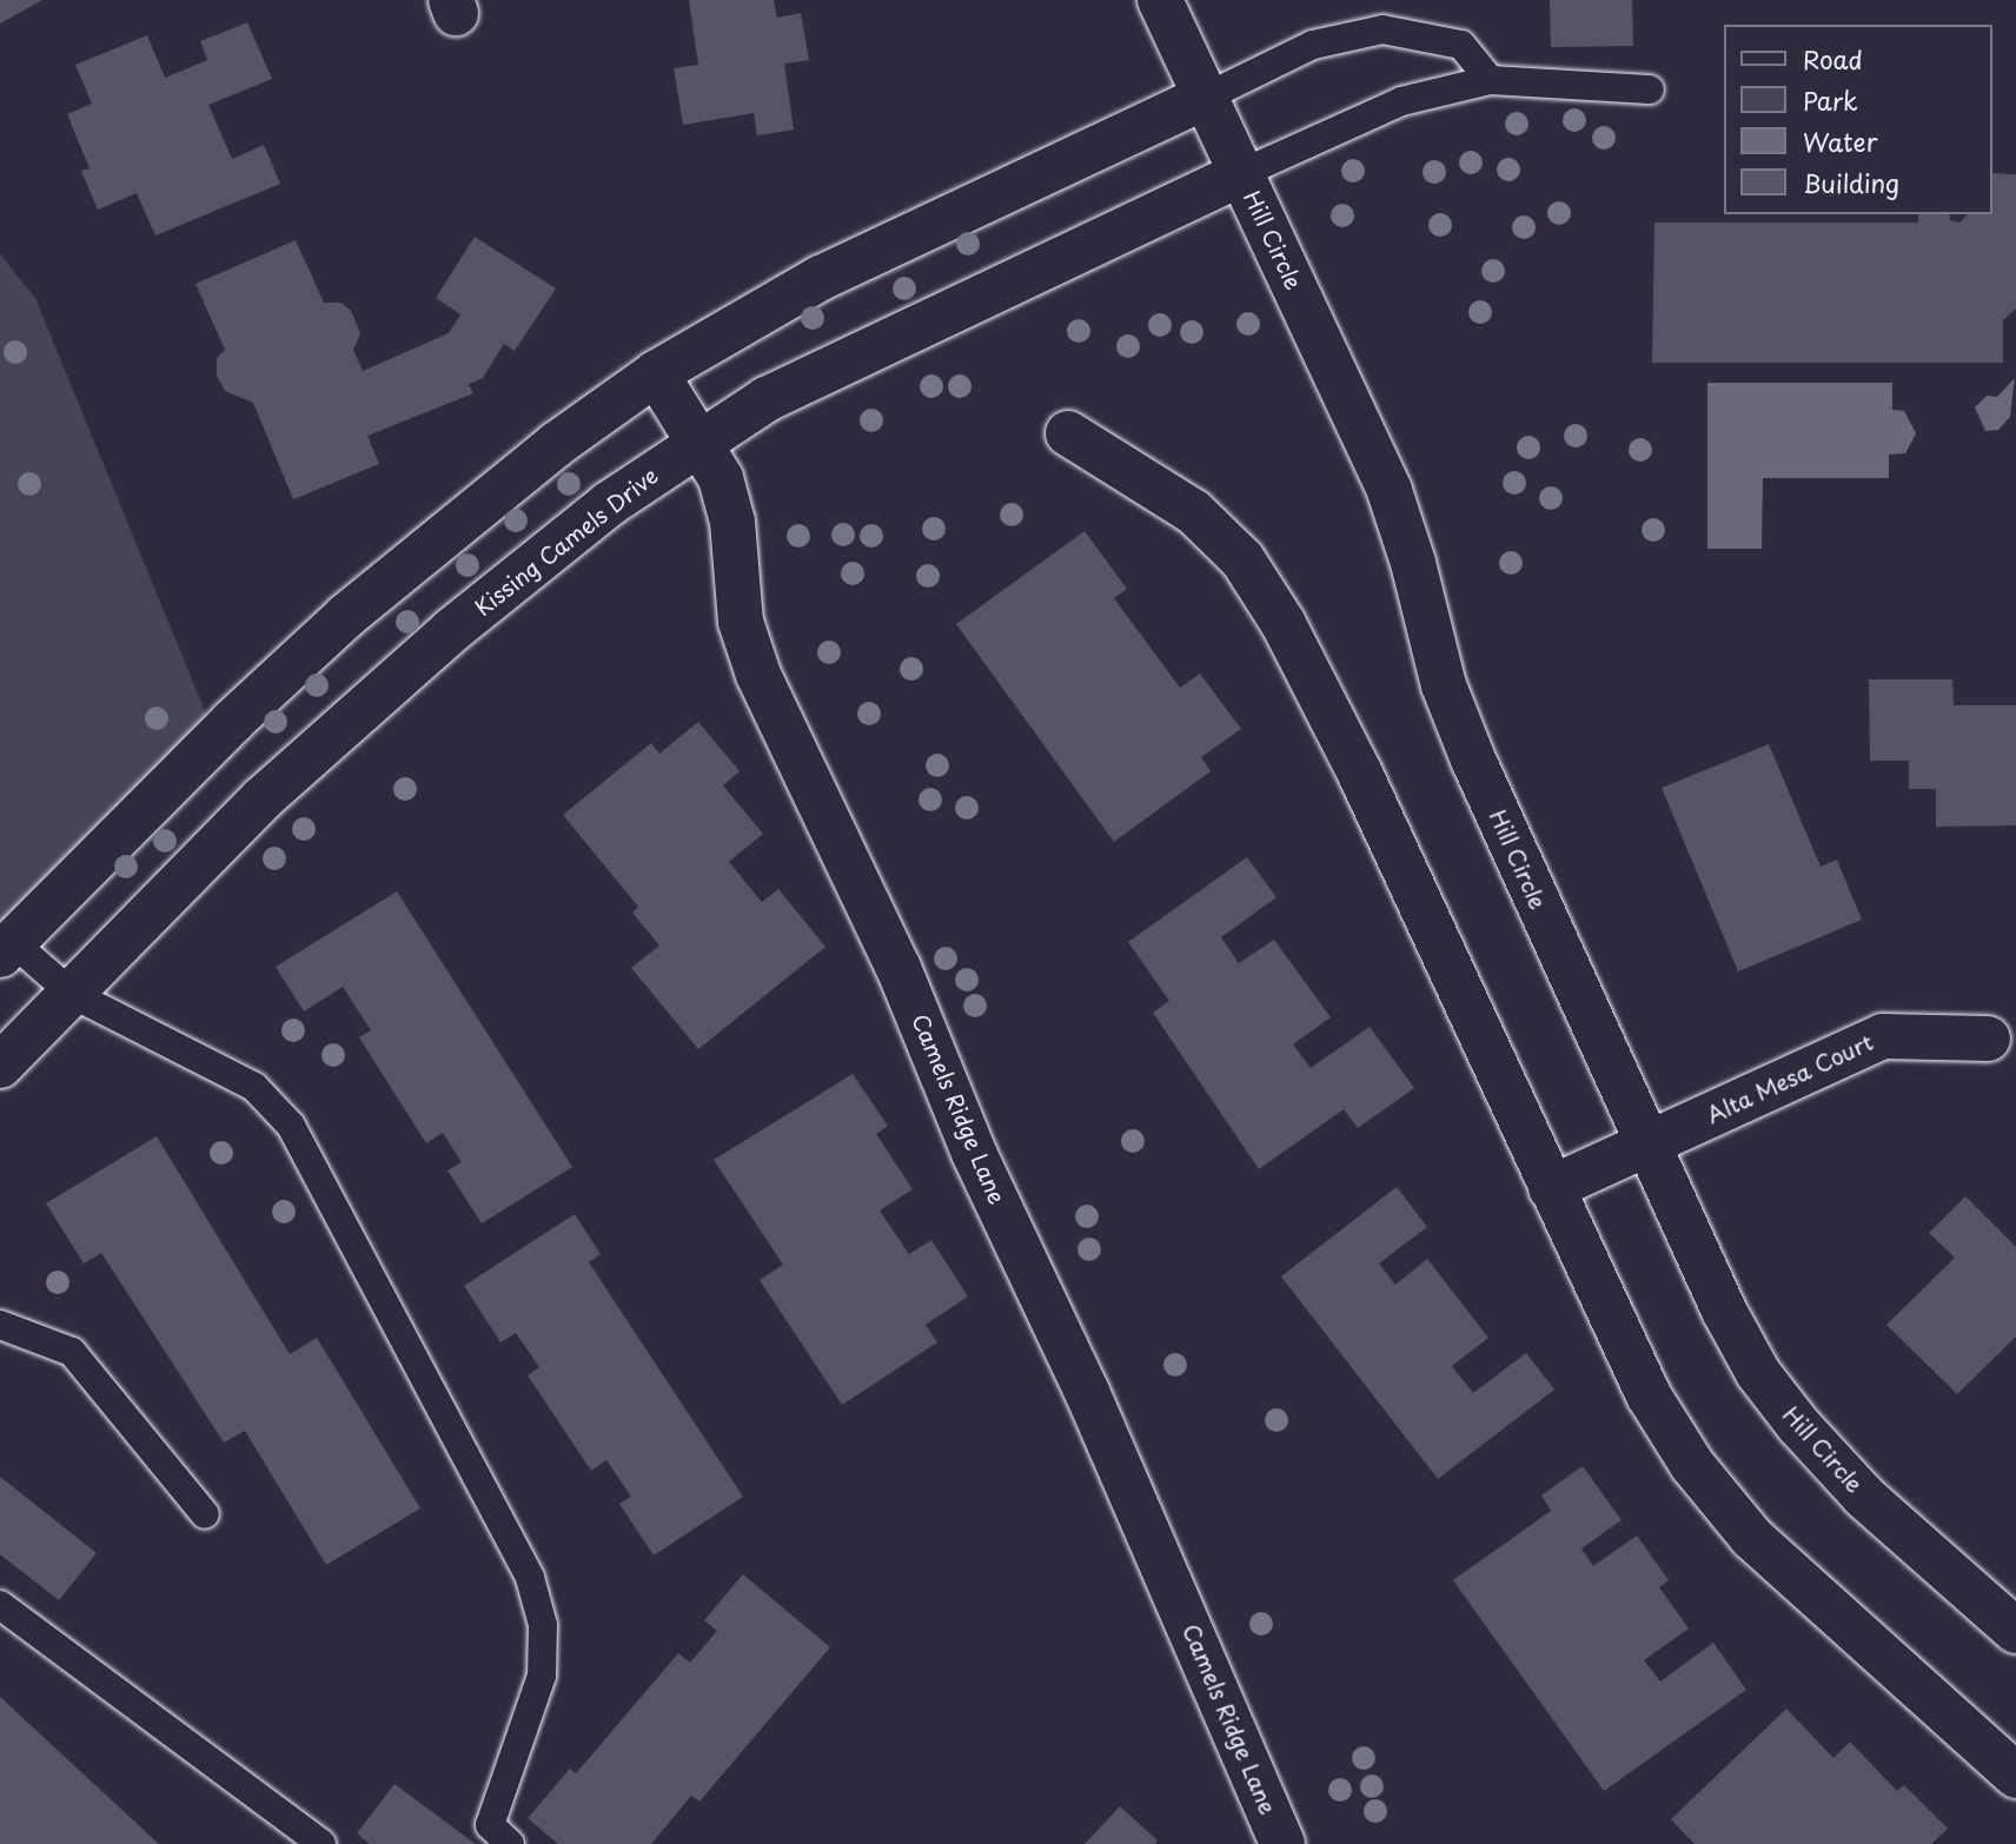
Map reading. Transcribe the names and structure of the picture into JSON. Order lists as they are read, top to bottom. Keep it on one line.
{"streets":{"street":["Hill Circle","Kissing Camels Drive","Alta Mesa Court","Camels Ridge Lane"]},"crossings":[["Hill Circle","Kissing Camels Drive"],["Hill Circle","Alta Mesa Court"],["Kissing Camels Drive","Camels Ridge Lane"]],"legend":["Road","Park","Water","Building"]}
